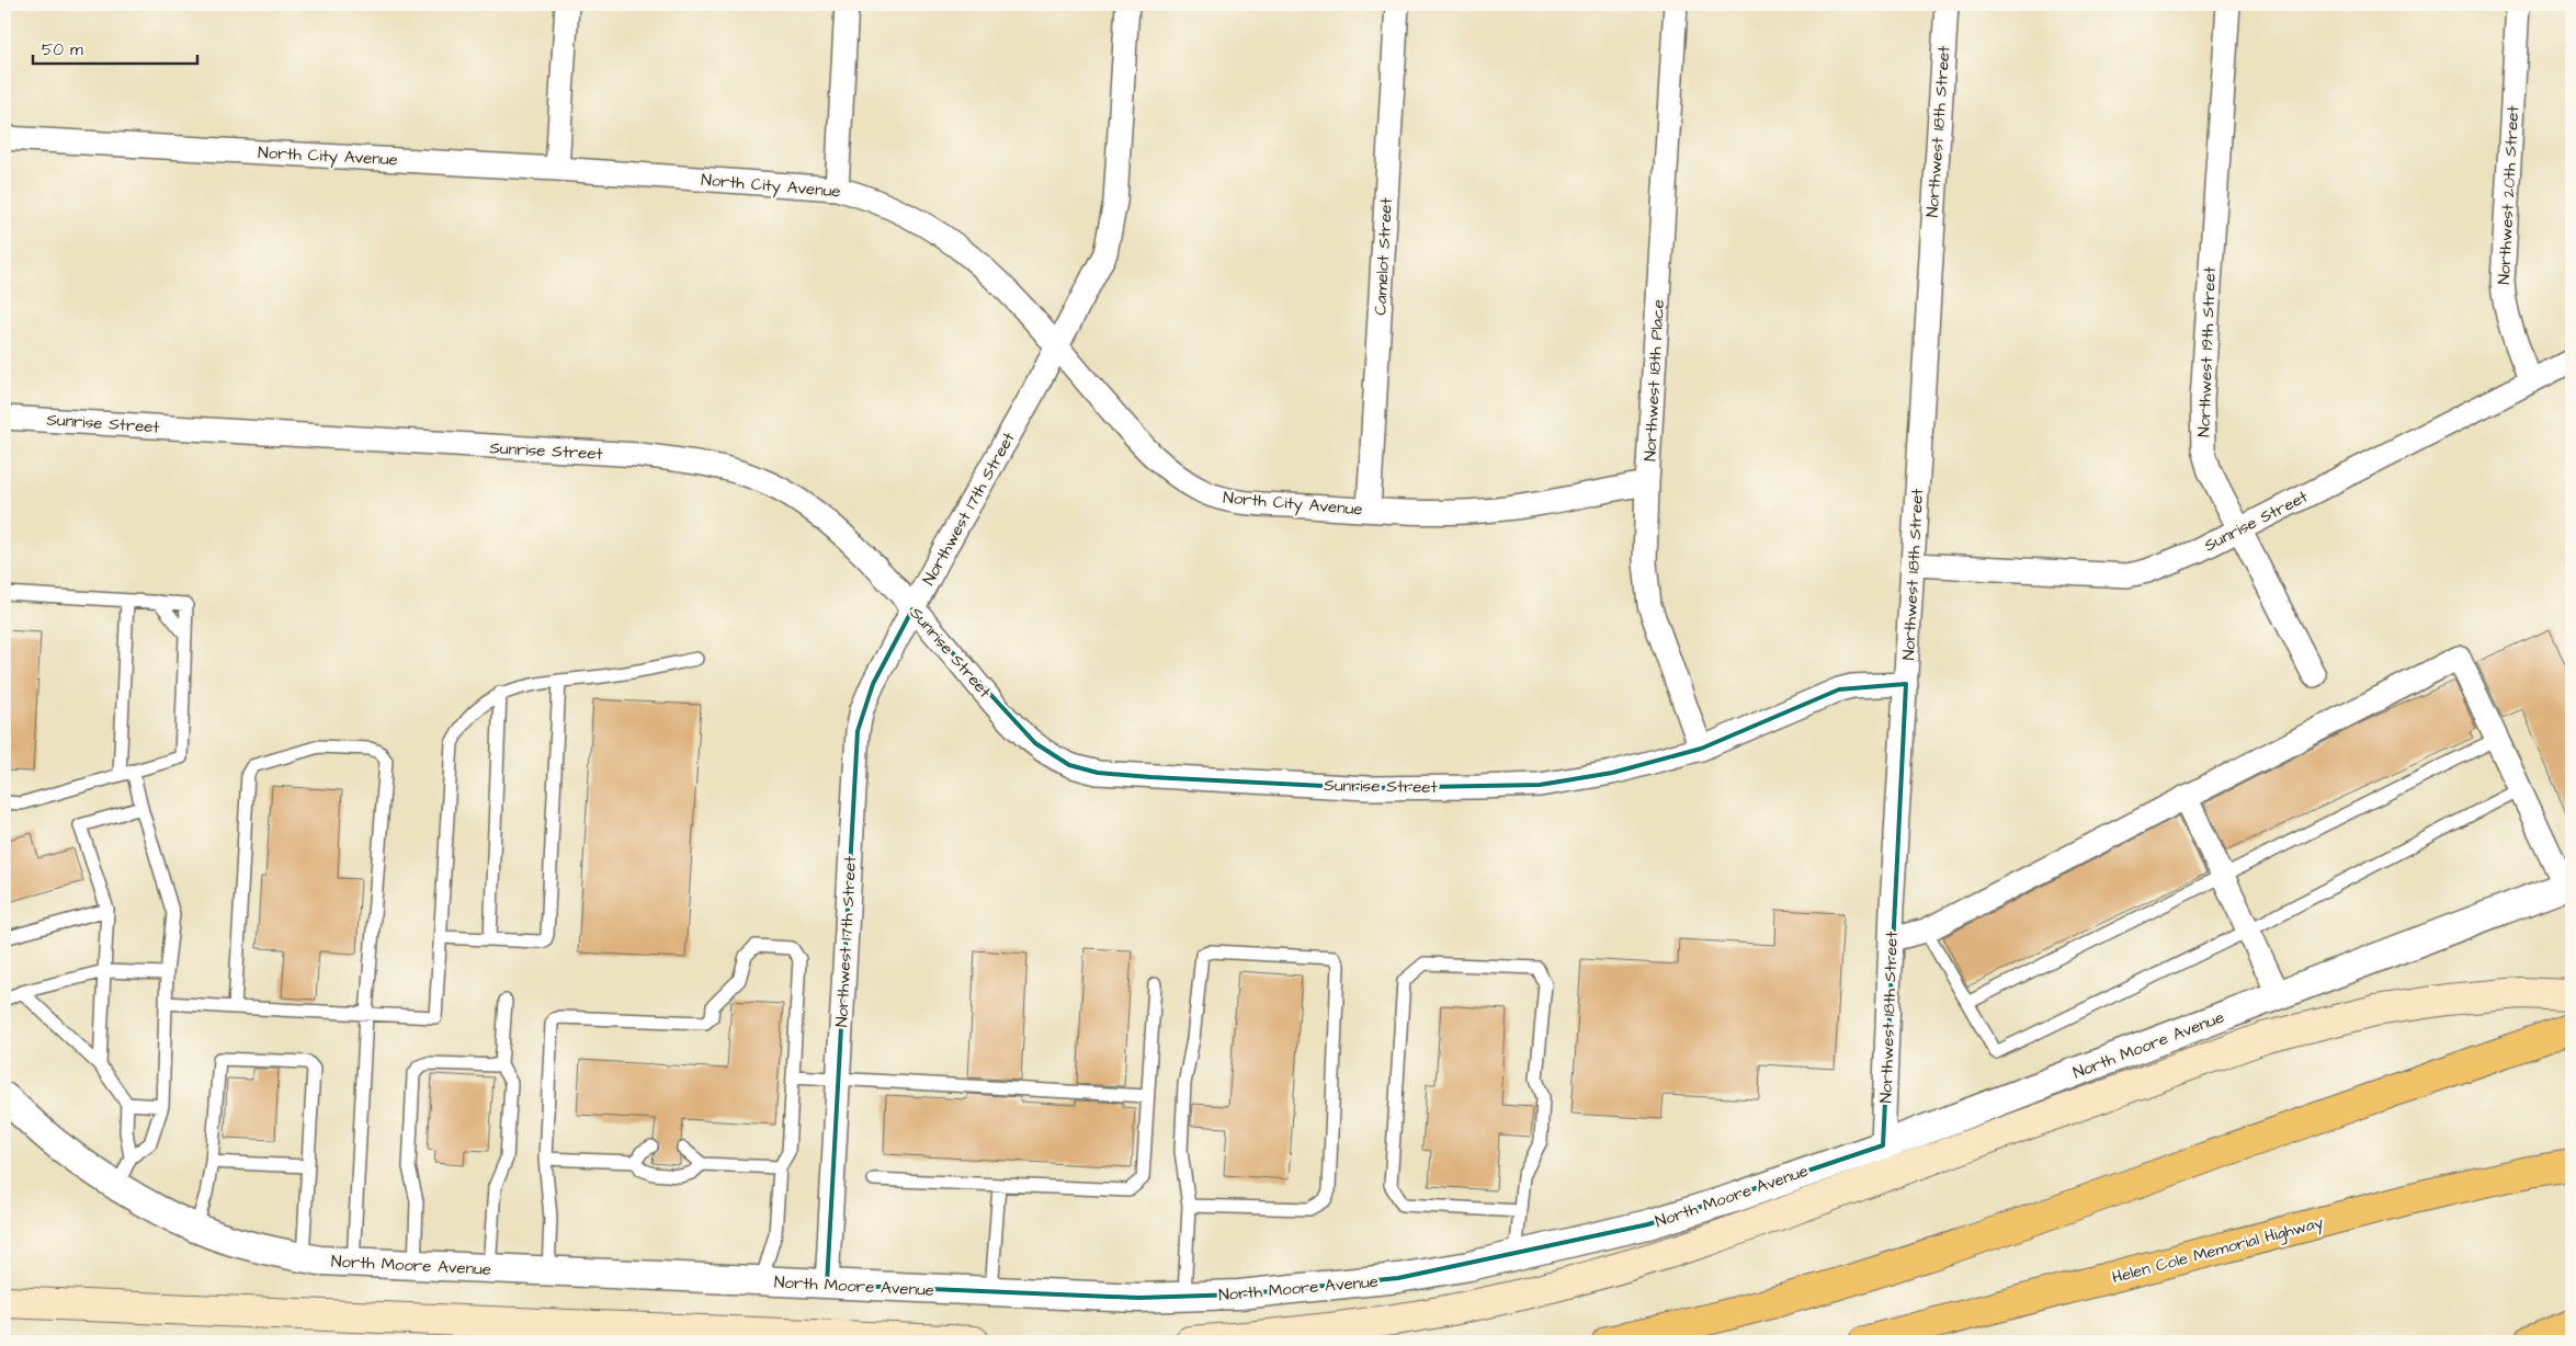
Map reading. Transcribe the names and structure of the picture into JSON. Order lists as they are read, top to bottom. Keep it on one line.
{"streets":{"highway":["Helen Cole Memorial Highway"],"street":["Northwest 18th Street","North City Avenue","Northwest 20th Street","Camelot Street","Northwest 19th Street","Northwest 18th Place","Sunrise Street","Northwest 17th Street","North Moore Avenue"]},"crossings":[["Northwest 18th Street","Sunrise Street"],["Northwest 18th Street","North Moore Avenue"],["North City Avenue","Camelot Street"],["North City Avenue","Northwest 18th Place"],["North City Avenue","Northwest 17th Street"],["Northwest 20th Street","Sunrise Street"],["Northwest 19th Street","Sunrise Street"],["Northwest 18th Place","Sunrise Street"],["Sunrise Street","Northwest 17th Street"],["Northwest 17th Street","North Moore Avenue"]],"scale_bar":"50 m"}
